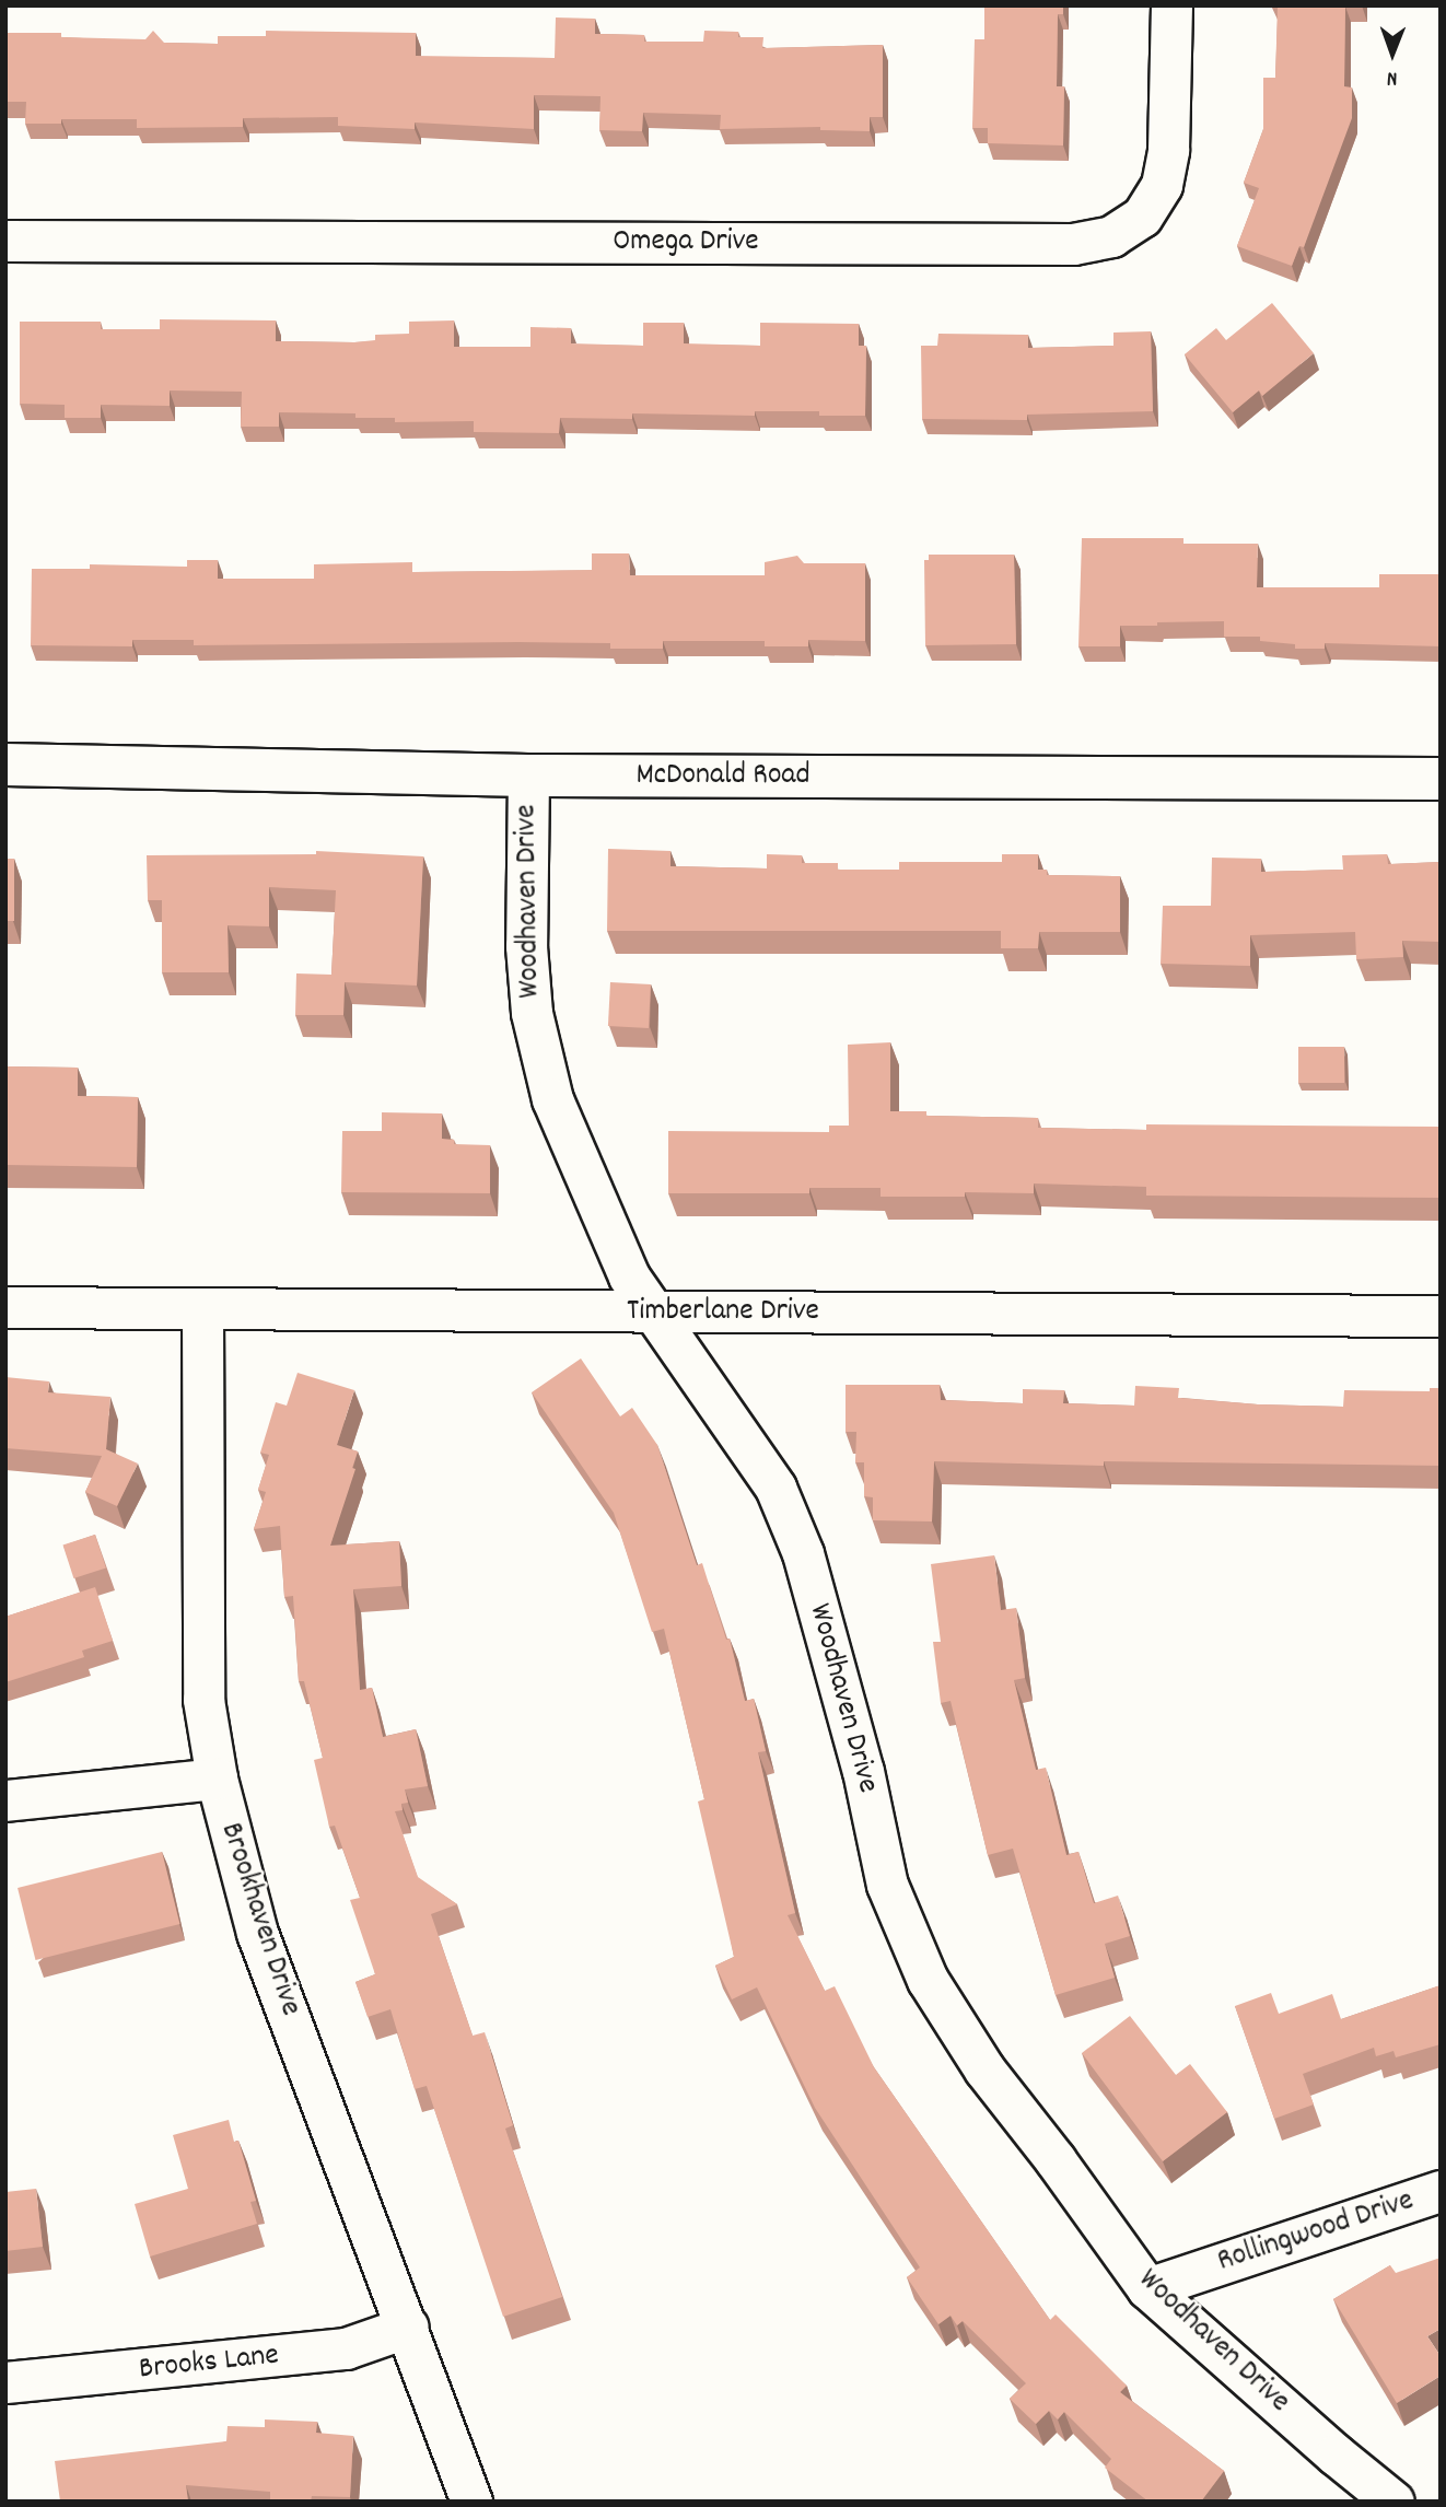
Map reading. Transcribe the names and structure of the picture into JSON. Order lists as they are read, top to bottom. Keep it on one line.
{"streets":{"street":["Omega Drive","McDonald Road","Woodhaven Drive","Timberlane Drive","Brookhaven Drive","Rollingwood Drive","Brooks Lane"]},"crossings":[["McDonald Road","Woodhaven Drive"],["Woodhaven Drive","Timberlane Drive"],["Woodhaven Drive","Rollingwood Drive"],["Timberlane Drive","Brookhaven Drive"],["Brookhaven Drive","Brooks Lane"]],"north":"bottom"}
